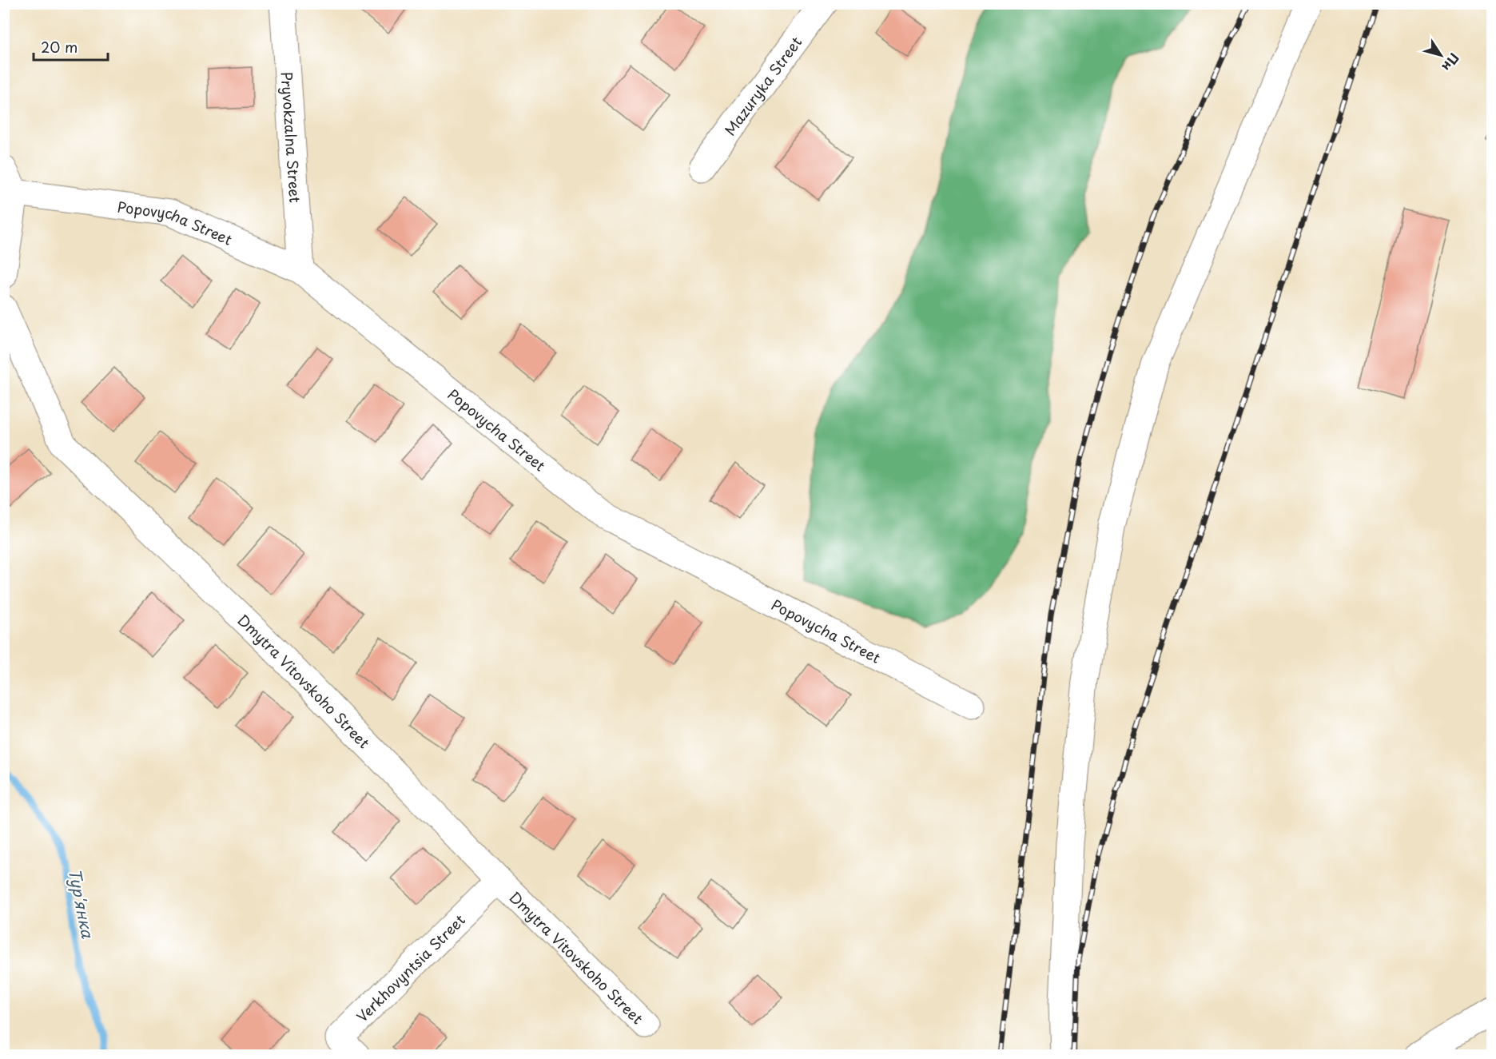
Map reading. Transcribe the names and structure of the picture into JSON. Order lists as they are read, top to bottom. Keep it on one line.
{"streets":{"street":["Mazuryka Street","Pryvokzalna Street","Popovycha Street","Dmytra Vitovskoho Street","Verkhovyntsia Street"]},"crossings":[["Pryvokzalna Street","Popovycha Street"],["Dmytra Vitovskoho Street","Verkhovyntsia Street"]],"water":["Тур'янка"],"scale_bar":"20 m","north":"bottom right"}
